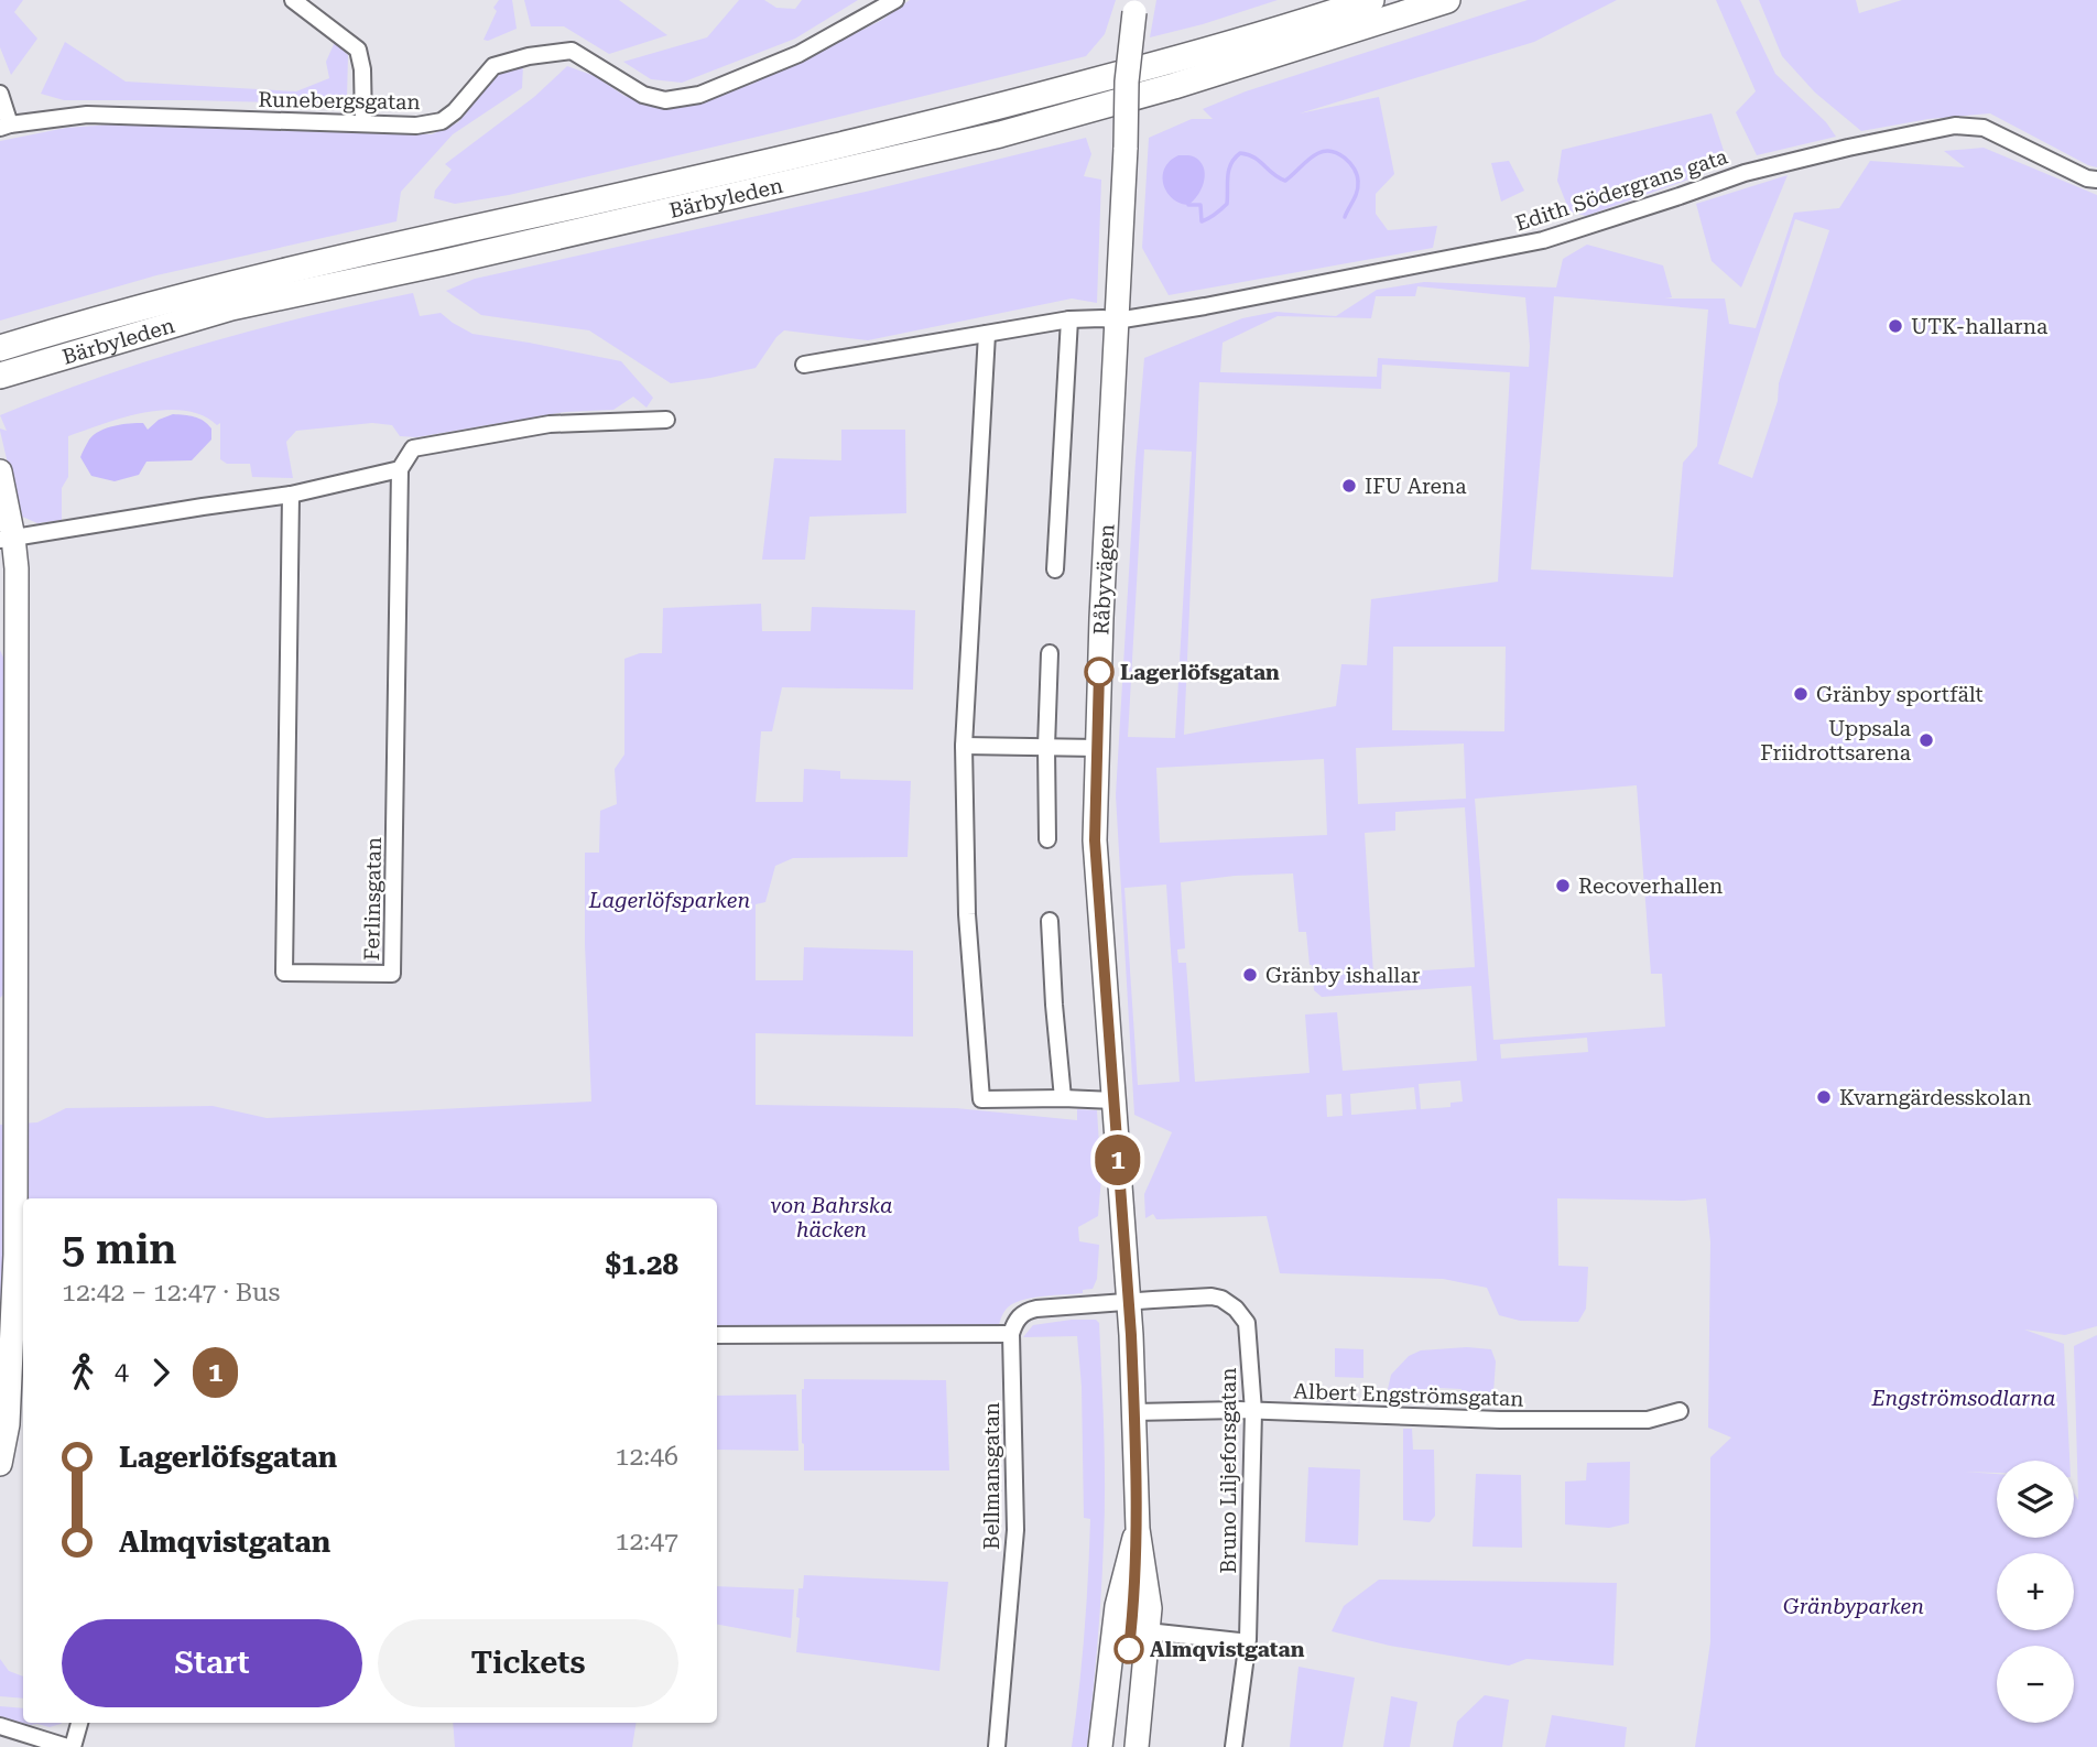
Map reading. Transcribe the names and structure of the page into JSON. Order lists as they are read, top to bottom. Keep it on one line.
{"streets":{"main road":["Bärbyleden","Råbyvägen"],"street":["Runebergsgatan","Edith Södergrans gata","Ferlinsgatan","Albert Engströmsgatan","Bruno Liljeforsgatan","Bellmansgatan"]},"crossings":[["Edith Södergrans gata","Råbyvägen"],["Råbyvägen","Albert Engströmsgatan"],["Råbyvägen","Bruno Liljeforsgatan"],["Albert Engströmsgatan","Bruno Liljeforsgatan"]],"parks":["Lagerlöfsparken","von Bahrska häcken","Engströmsodlarna","Gränbyparken"],"places":["UTK-hallarna","IFU Arena","Lagerlöfsgatan","Gränby sportfält","Uppsala Friidrottsarena","Recoverhallen","Gränby ishallar","Kvarngärdesskolan","Almqvistgatan"],"lines":["bus line 1"],"page":{"on_map":"1","heading":["5 min","12:42 – 12:47 · Bus","$1.28"],"legs":["4","1"],"list":[{"name":"Lagerlöfsgatan","value":"12:46"},{"name":"Almqvistgatan","value":"12:47"}],"map_buttons":["+","−"],"buttons":["Start","Tickets"]}}
